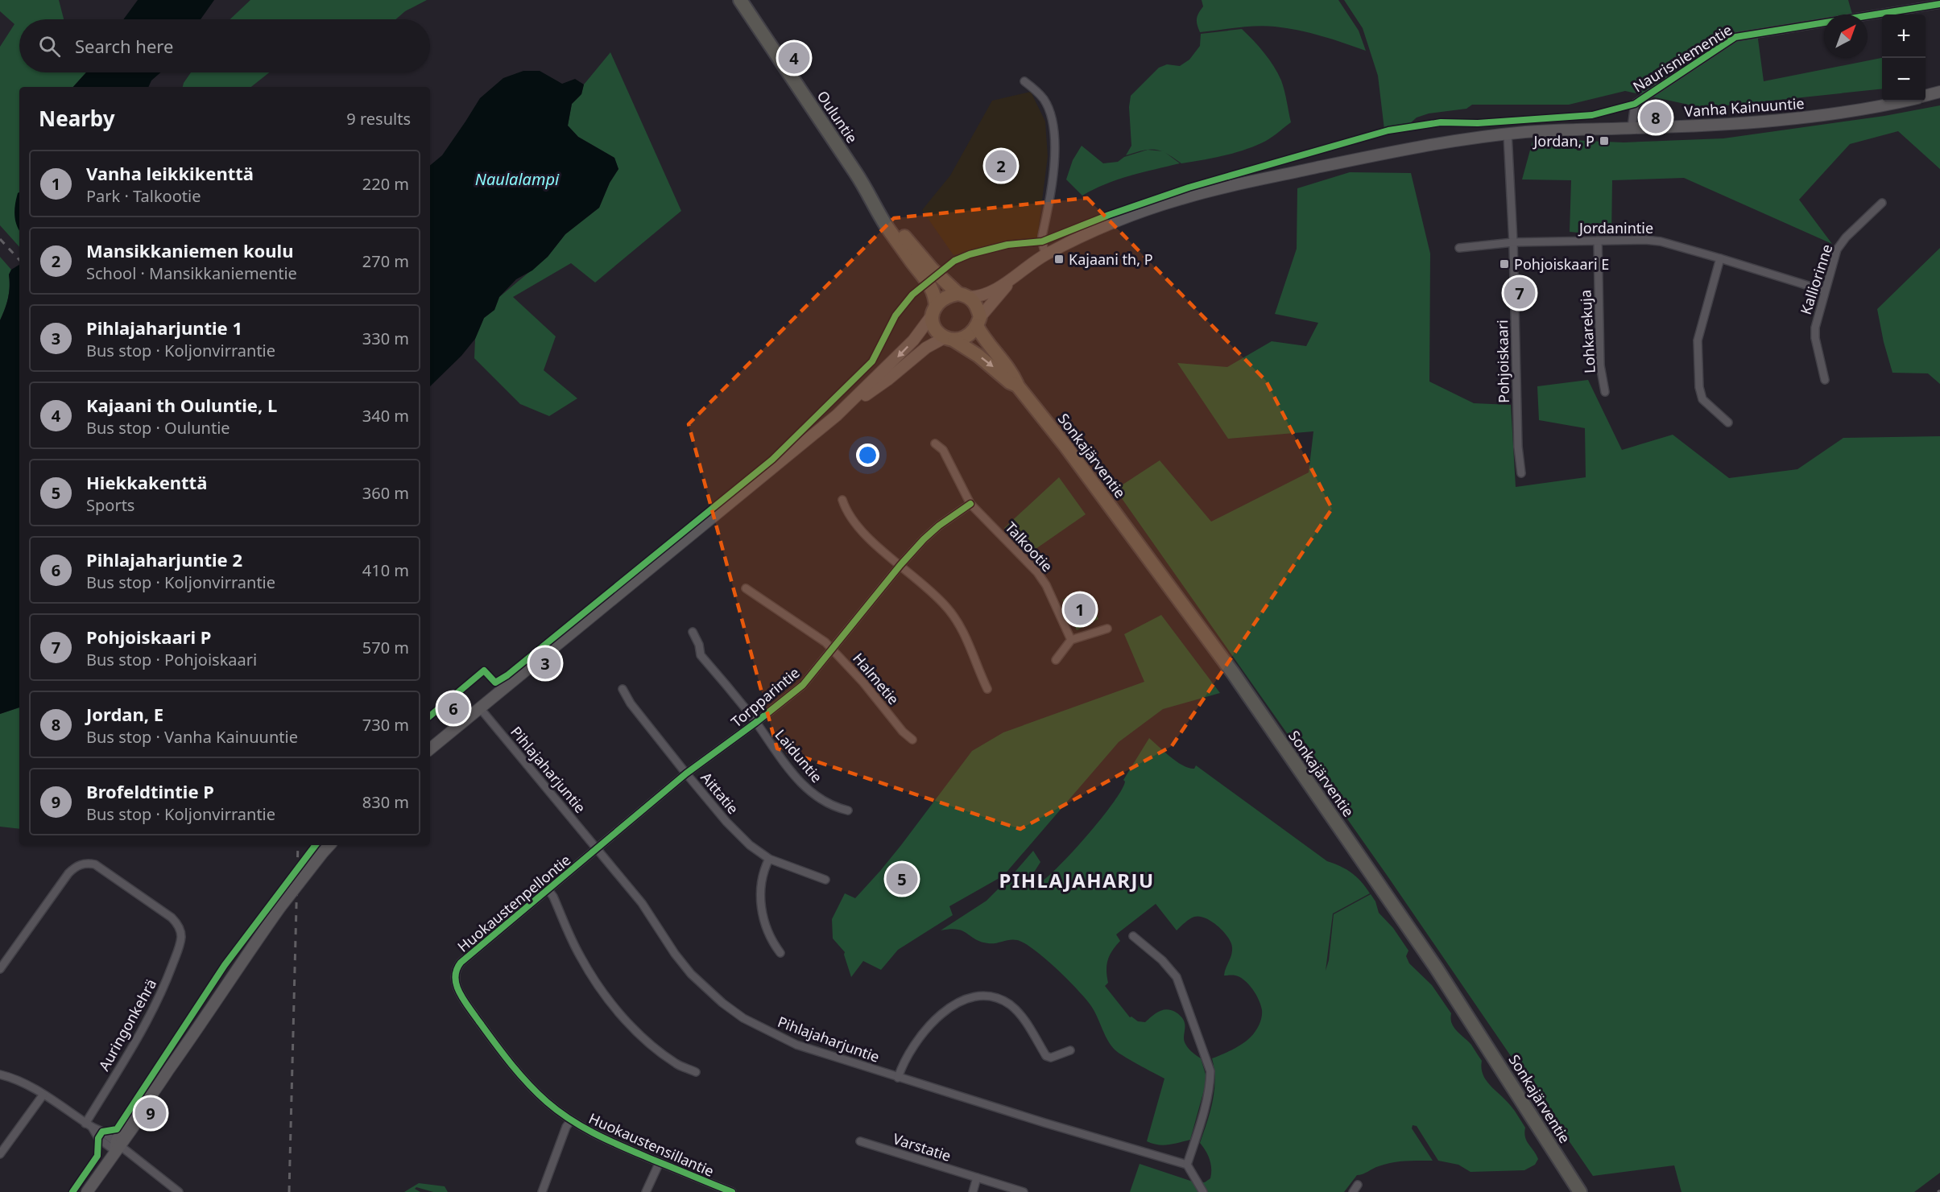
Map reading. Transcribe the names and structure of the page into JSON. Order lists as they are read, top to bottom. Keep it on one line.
{"streets":{"highway":["Ouluntie","Sonkajärventie"],"main road":["Vanha Kainuuntie"],"street":["Naurisniementie","Jordanintie","Kalliorinne","Lohkarekuja","Pohjoiskaari","Talkootie","Halmetie","Torpparintie","Laiduntie","Pihlajaharjuntie","Aittatie","Huokaustenpellontie","Auringonkehrä","Huokaustensillantie","Varstatie"]},"crossings":[["Naurisniementie","Vanha Kainuuntie"],["Vanha Kainuuntie","Ouluntie"],["Vanha Kainuuntie","Pohjoiskaari"],["Vanha Kainuuntie","Sonkajärventie"],["Ouluntie","Sonkajärventie"],["Jordanintie","Kalliorinne"],["Jordanintie","Lohkarekuja"],["Jordanintie","Pohjoiskaari"],["Talkootie","Torpparintie"],["Halmetie","Torpparintie"],["Torpparintie","Laiduntie"],["Torpparintie","Pihlajaharjuntie"],["Torpparintie","Aittatie"],["Torpparintie","Huokaustenpellontie"],["Pihlajaharjuntie","Huokaustenpellontie"],["Huokaustenpellontie","Huokaustensillantie"]],"districts":["PIHLAJAHARJU"],"water":["Naulalampi"],"places":{"transit":["Jordan, P","Kajaani th, P","Pohjoiskaari E"]},"north":"top right","page":{"map_buttons":["+","−"],"search":"Search here","pins":["4","8","2","7","1","3","6","5","9"],"heading":["Nearby","9 results"],"list":[{"mark":"1","name":"Vanha leikkikenttä","note":"Park · Talkootie","value":"220 m"},{"mark":"2","name":"Mansikkaniemen koulu","note":"School · Mansikkaniementie","value":"270 m"},{"mark":"3","name":"Pihlajaharjuntie 1","note":"Bus stop · Koljonvirrantie","value":"330 m"},{"mark":"4","name":"Kajaani th Ouluntie, L","note":"Bus stop · Ouluntie","value":"340 m"},{"mark":"5","name":"Hiekkakenttä","note":"Sports","value":"360 m"},{"mark":"6","name":"Pihlajaharjuntie 2","note":"Bus stop · Koljonvirrantie","value":"410 m"},{"mark":"7","name":"Pohjoiskaari P","note":"Bus stop · Pohjoiskaari","value":"570 m"},{"mark":"8","name":"Jordan, E","note":"Bus stop · Vanha Kainuuntie","value":"730 m"},{"mark":"9","name":"Brofeldtintie P","note":"Bus stop · Koljonvirrantie","value":"830 m"}]}}
